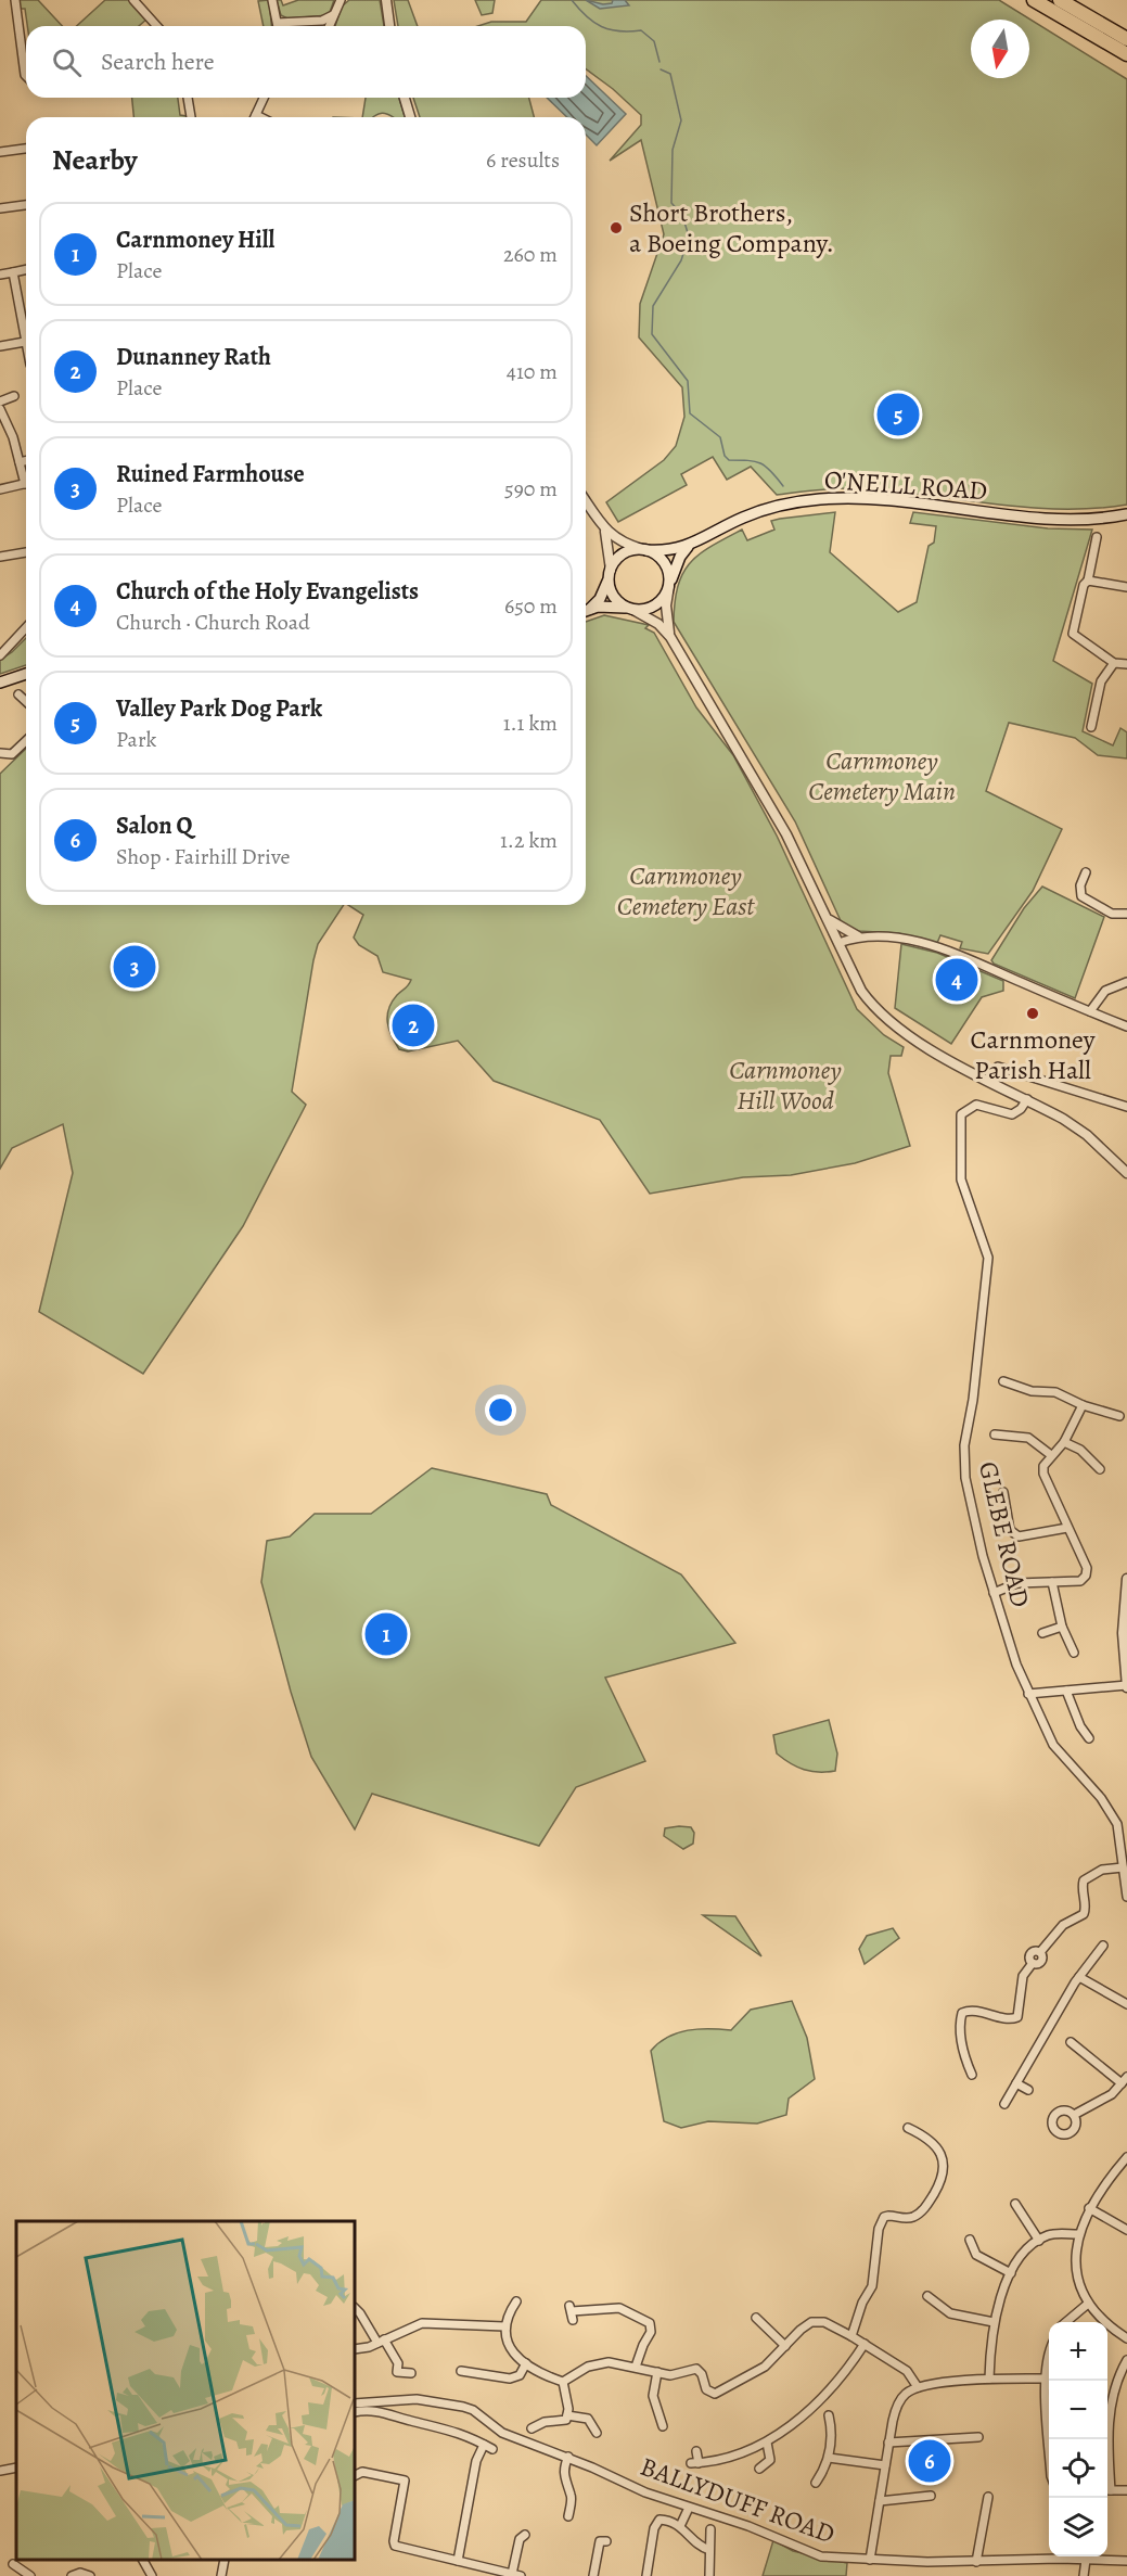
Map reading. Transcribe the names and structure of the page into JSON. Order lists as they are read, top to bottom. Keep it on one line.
{"streets":{"main road":["O'NEILL ROAD"],"street":["GLEBE ROAD","BALLYDUFF ROAD"]},"parks":["Carnmoney Cemetery Main","Carnmoney Cemetery East","Carnmoney Hill Wood"],"places":["Short Brothers, a Boeing Company.","Carnmoney Parish Hall"],"north":"bottom","page":{"search":"Search here","heading":["Nearby","6 results"],"list":[{"mark":"1","name":"Carnmoney Hill","note":"Place","value":"260 m"},{"mark":"2","name":"Dunanney Rath","note":"Place","value":"410 m"},{"mark":"3","name":"Ruined Farmhouse","note":"Place","value":"590 m"},{"mark":"4","name":"Church of the Holy Evangelists","note":"Church · Church Road","value":"650 m"},{"mark":"5","name":"Valley Park Dog Park","note":"Park","value":"1.1 km"},{"mark":"6","name":"Salon Q","note":"Shop · Fairhill Drive","value":"1.2 km"}],"pins":["5","3","4","2","1","6"],"map_buttons":["+","−"]}}
